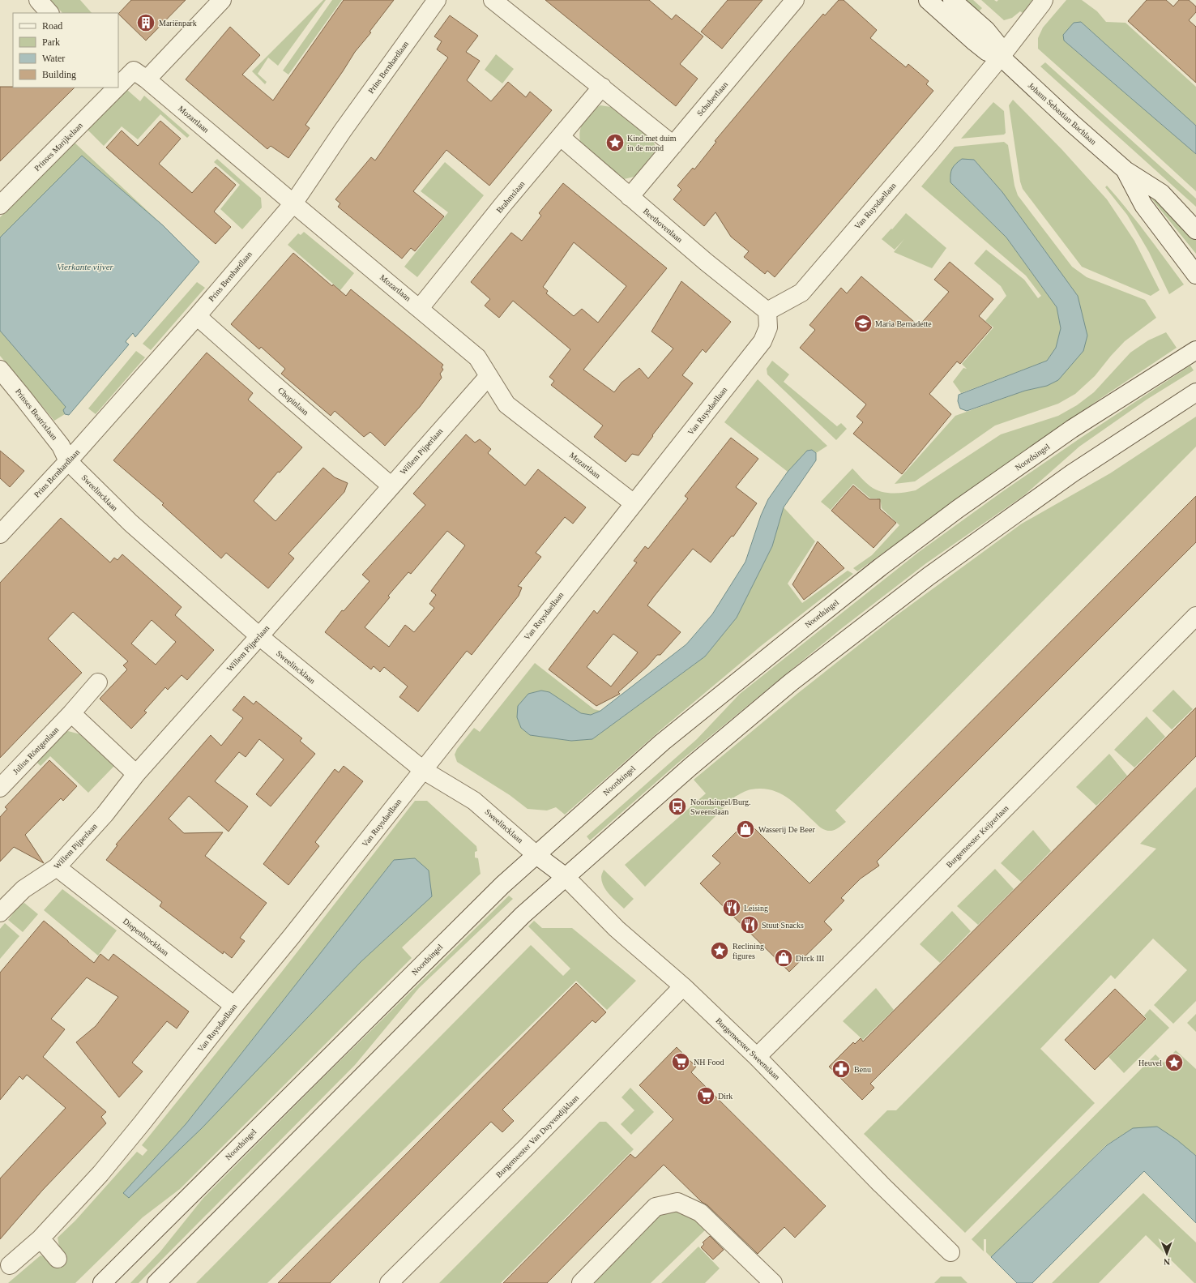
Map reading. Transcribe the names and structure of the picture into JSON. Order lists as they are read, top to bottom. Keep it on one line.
{"streets":{"street":["Prins Bernhardlaan","Schubertlaan","Johann Sebastian Bachlaan","Mozartlaan","Prinses Marijkelaan","Brahmslaan","Van Ruysdaellaan","Beethovenlaan","Chopinlaan","Prinses Beatrixlaan","Willem Pijperlaan","Noordsingel","Sweelincklaan","Julius Röntgenlaan","Burgemeester Keijzerlaan","Diepenbrocklaan","Burgemeester Sweenslaan","Burgemeester Van Duyvendijklaan"]},"crossings":[["Prins Bernhardlaan","Mozartlaan"],["Prins Bernhardlaan","Chopinlaan"],["Prins Bernhardlaan","Prinses Beatrixlaan"],["Prins Bernhardlaan","Sweelincklaan"],["Schubertlaan","Beethovenlaan"],["Johann Sebastian Bachlaan","Van Ruysdaellaan"],["Mozartlaan","Brahmslaan"],["Mozartlaan","Van Ruysdaellaan"],["Mozartlaan","Willem Pijperlaan"],["Brahmslaan","Beethovenlaan"],["Van Ruysdaellaan","Beethovenlaan"],["Van Ruysdaellaan","Sweelincklaan"],["Van Ruysdaellaan","Diepenbrocklaan"],["Chopinlaan","Willem Pijperlaan"],["Prinses Beatrixlaan","Sweelincklaan"],["Willem Pijperlaan","Sweelincklaan"],["Willem Pijperlaan","Diepenbrocklaan"],["Noordsingel","Sweelincklaan"],["Noordsingel","Burgemeester Sweenslaan"],["Sweelincklaan","Burgemeester Sweenslaan"],["Burgemeester Keijzerlaan","Burgemeester Sweenslaan"],["Burgemeester Sweenslaan","Burgemeester Van Duyvendijklaan"]],"water":["Vierkante vijver"],"places":{"building":["Mariënpark"],"place":["Kind met duim in de mond","Reclining figures","Heuvel"],"school or university":["Maria Bernadette"],"bus stop":["Noordsingel/Burg. Sweenslaan"],"shop":["Wasserij De Beer","Dirck III"],"restaurant":["Leising","Stuut Snacks"],"supermarket":["NH Food","Dirk"],"pharmacy":["Benu"]},"legend":["Road","Park","Water","Building"],"north":"bottom"}
